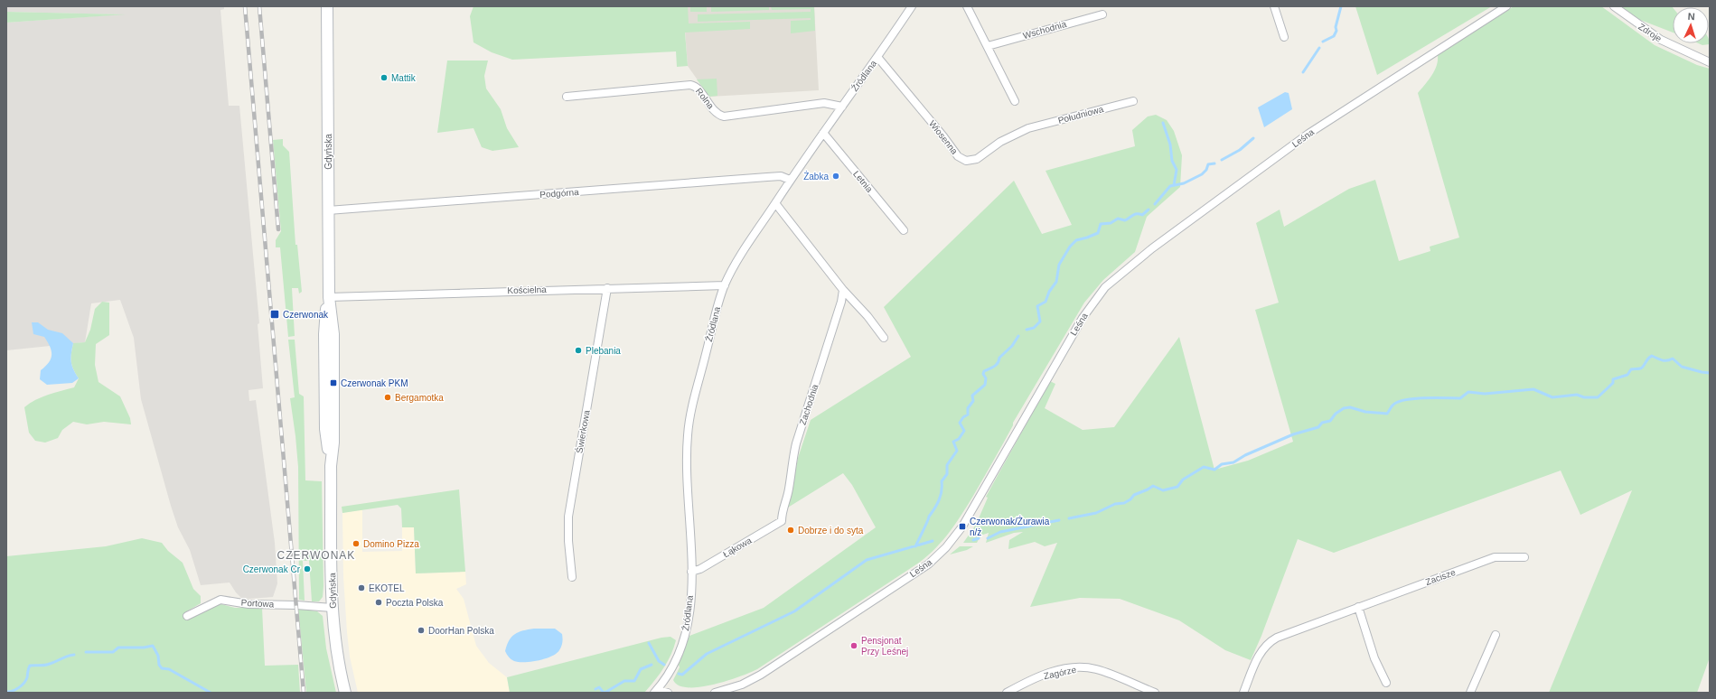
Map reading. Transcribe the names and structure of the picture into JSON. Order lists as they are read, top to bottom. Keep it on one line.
{"streets":{"main road":["Gdyńska"],"street":["Wschodnia","Zdroje","Źródlana","Rolna","Południowa","Wiosenna","Leśna","Letnia","Podgórna","Kościelna","Zachodnia","Świerkowa","Łąkowa","Zacisze","Portowa","Zagórze"]},"crossings":[["Źródlana","Rolna"],["Źródlana","Wiosenna"],["Źródlana","Letnia"],["Źródlana","Podgórna"],["Źródlana","Kościelna"],["Źródlana","Łąkowa"],["Południowa","Wiosenna"],["Gdyńska","Podgórna"],["Gdyńska","Kościelna"],["Gdyńska","Portowa"],["Kościelna","Świerkowa"],["Zachodnia","Łąkowa"]],"districts":["CZERWONAK"],"places":{"other":["Mattik","Żabka","Plebania","Bergamotka","Dobrze i do syta","Domino Pizza","Czerwonak Cr","EKOTEL","Poczta Polska","DoorHan Polska","Pensjonat Przy Leśnej"],"transit":["Czerwonak","Czerwonak PKM","Czerwonak/Żurawia n/ż"]},"north":"top"}
